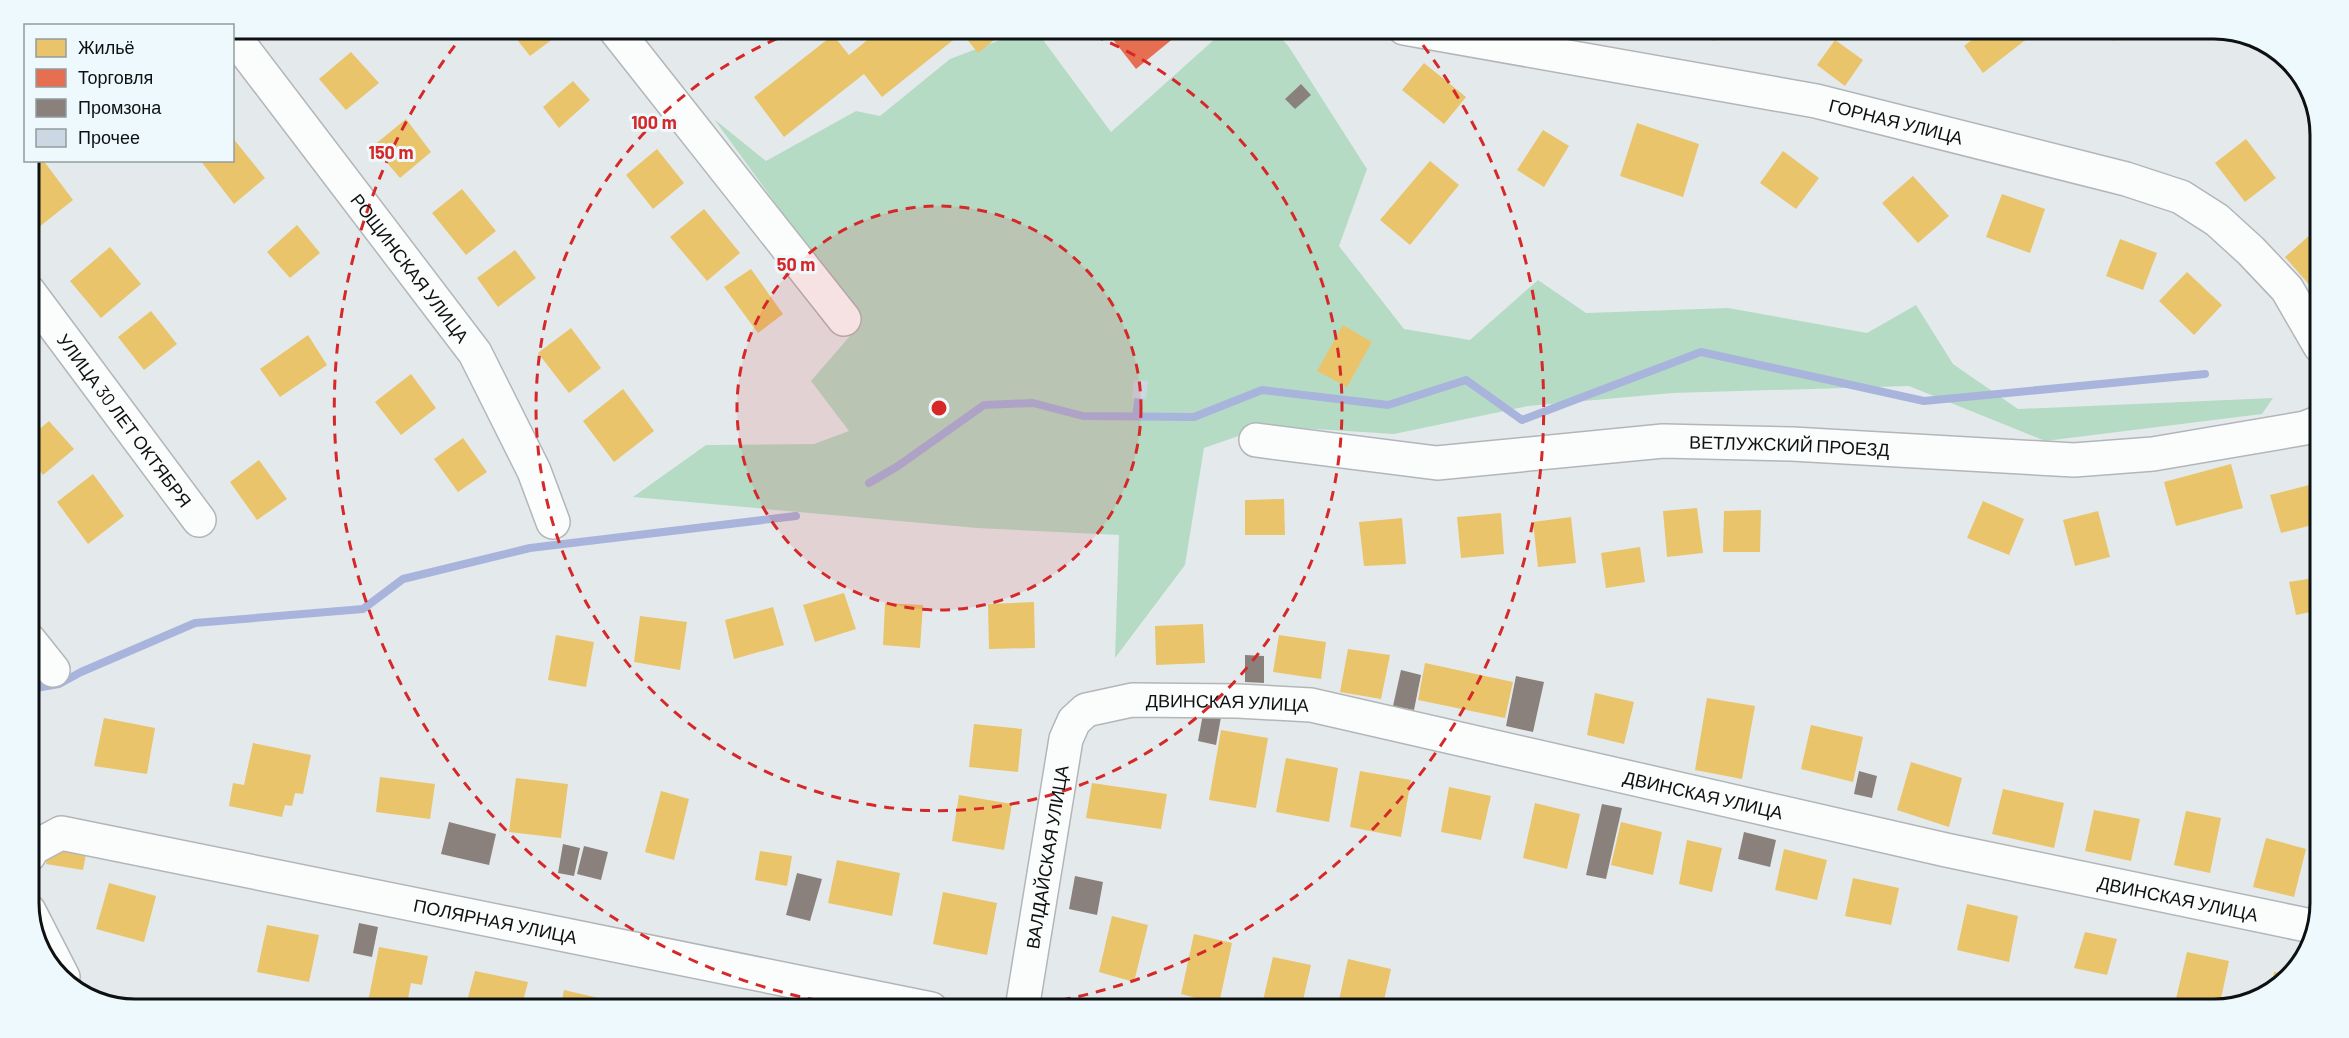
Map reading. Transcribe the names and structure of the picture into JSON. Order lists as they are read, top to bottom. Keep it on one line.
{"streets":{"street":["ГОРНАЯ УЛИЦА","РОЩИНСКАЯ УЛИЦА","УЛИЦА 30 ЛЕТ ОКТЯБРЯ","ВЕТЛУЖСКИЙ ПРОЕЗД","ДВИНСКАЯ УЛИЦА","ВАЛДАЙСКАЯ УЛИЦА","ПОЛЯРНАЯ УЛИЦА"]},"crossings":[["ДВИНСКАЯ УЛИЦА","ВАЛДАЙСКАЯ УЛИЦА"]],"legend":["Жильё","Торговля","Промзона","Прочее"],"rings":["100 m","150 m","50 m"]}
